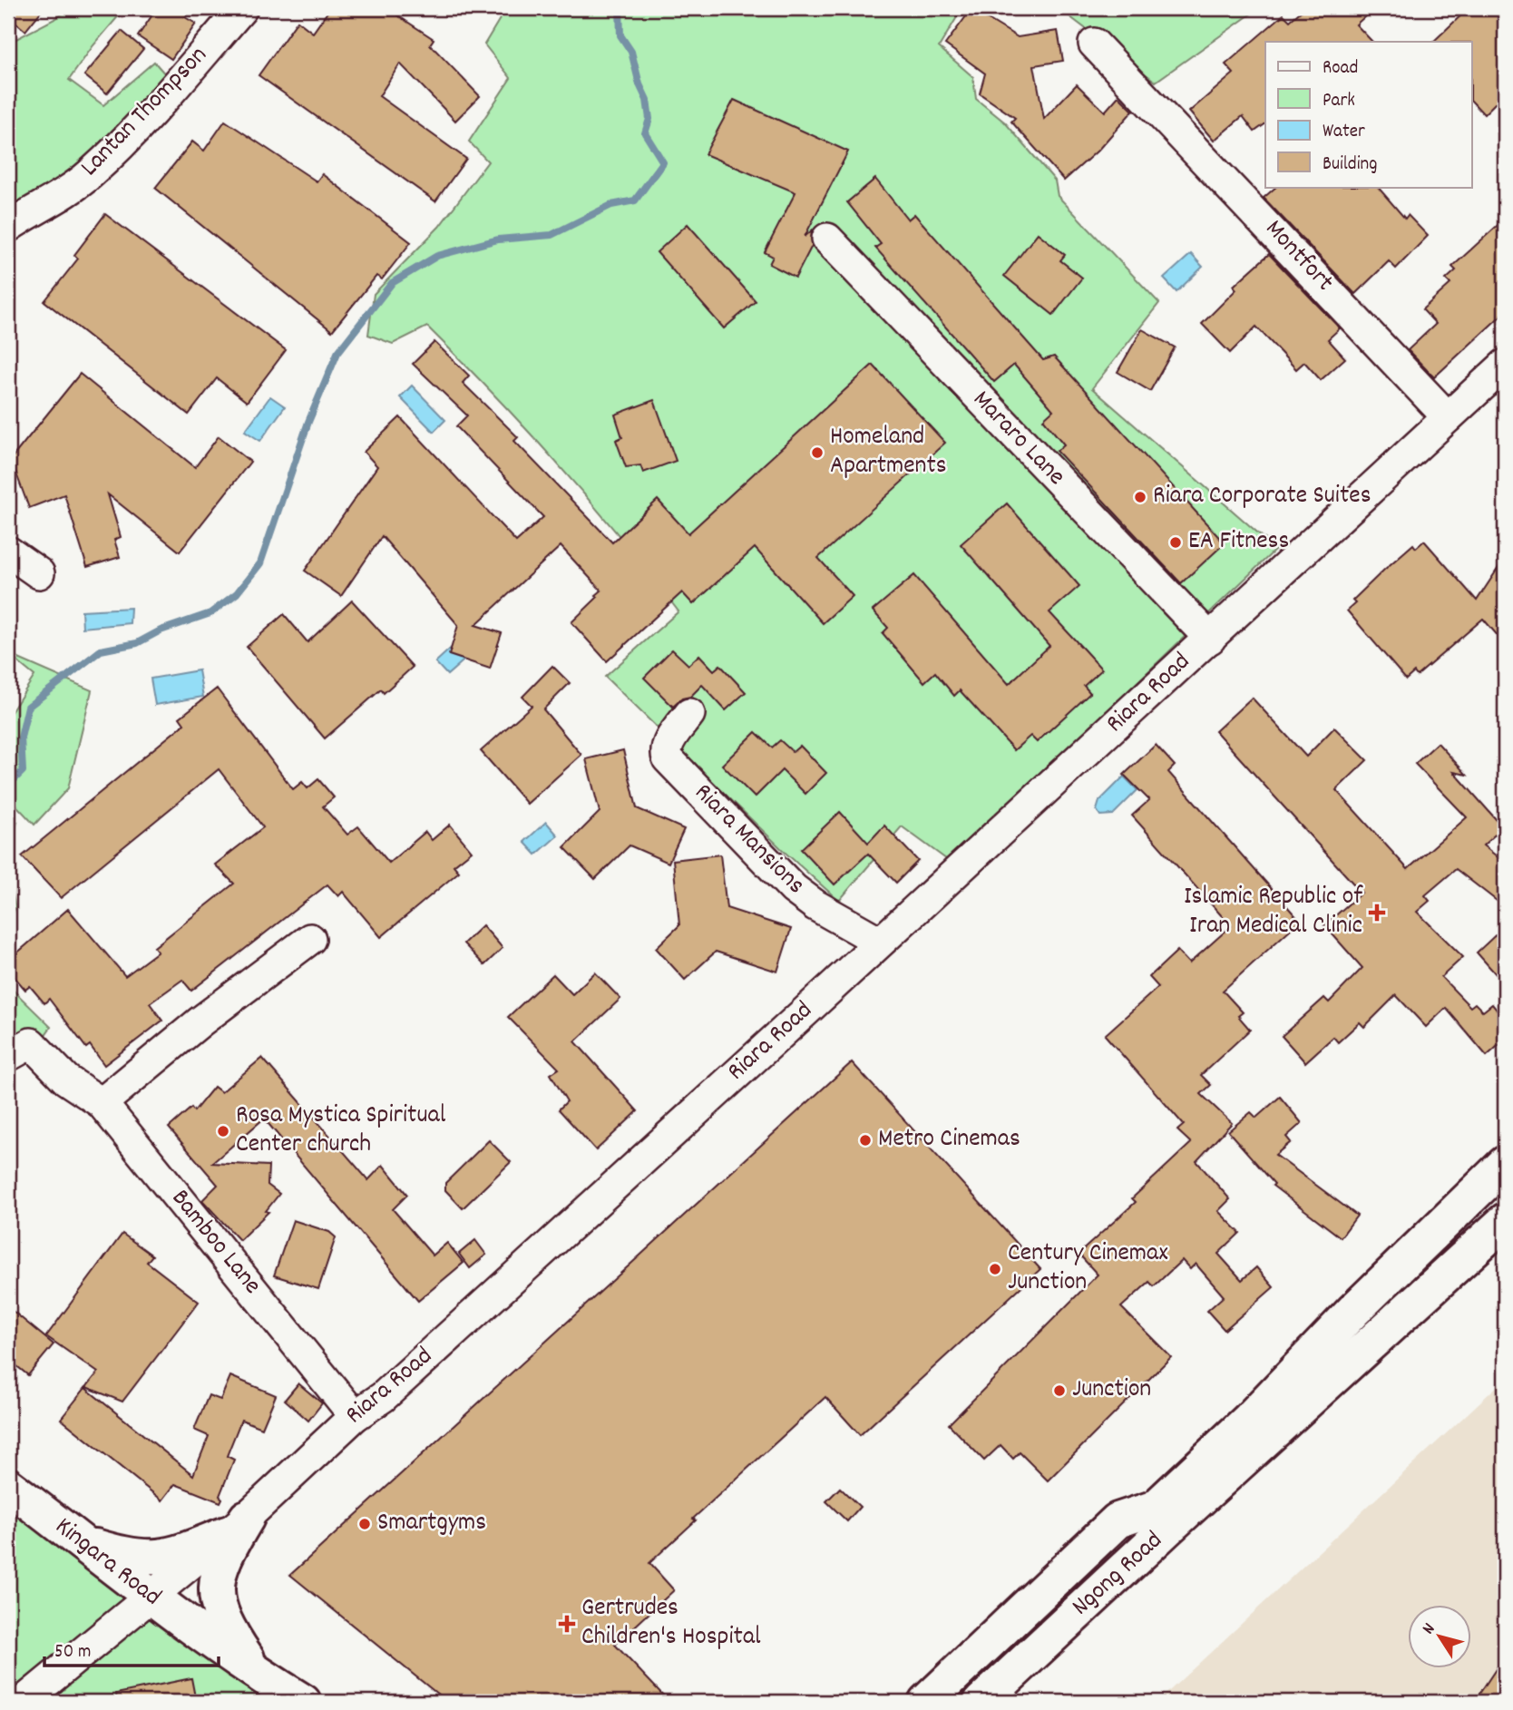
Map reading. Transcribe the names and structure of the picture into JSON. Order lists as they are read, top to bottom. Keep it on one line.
{"streets":{"main road":["Kingara Road","Ngong Road"],"street":["Lantan Thompson","Montfort","Mararo Lane","Riara Road","Riara Mansions","Bamboo Lane"]},"crossings":[["Montfort","Riara Road"],["Mararo Lane","Riara Road"],["Riara Road","Riara Mansions"],["Riara Road","Bamboo Lane"],["Riara Road","Kingara Road"]],"places":{"other":["Homeland Apartments","Riara Corporate Suites","EA Fitness","Rosa Mystica Spiritual Center church","Metro Cinemas","Century Cinemax Junction","Junction","Smartgyms"],"health":["Islamic Republic of Iran Medical Clinic","Gertrudes Children's Hospital"]},"legend":["Road","Park","Water","Building"],"scale_bar":"50 m","north":"top left"}
